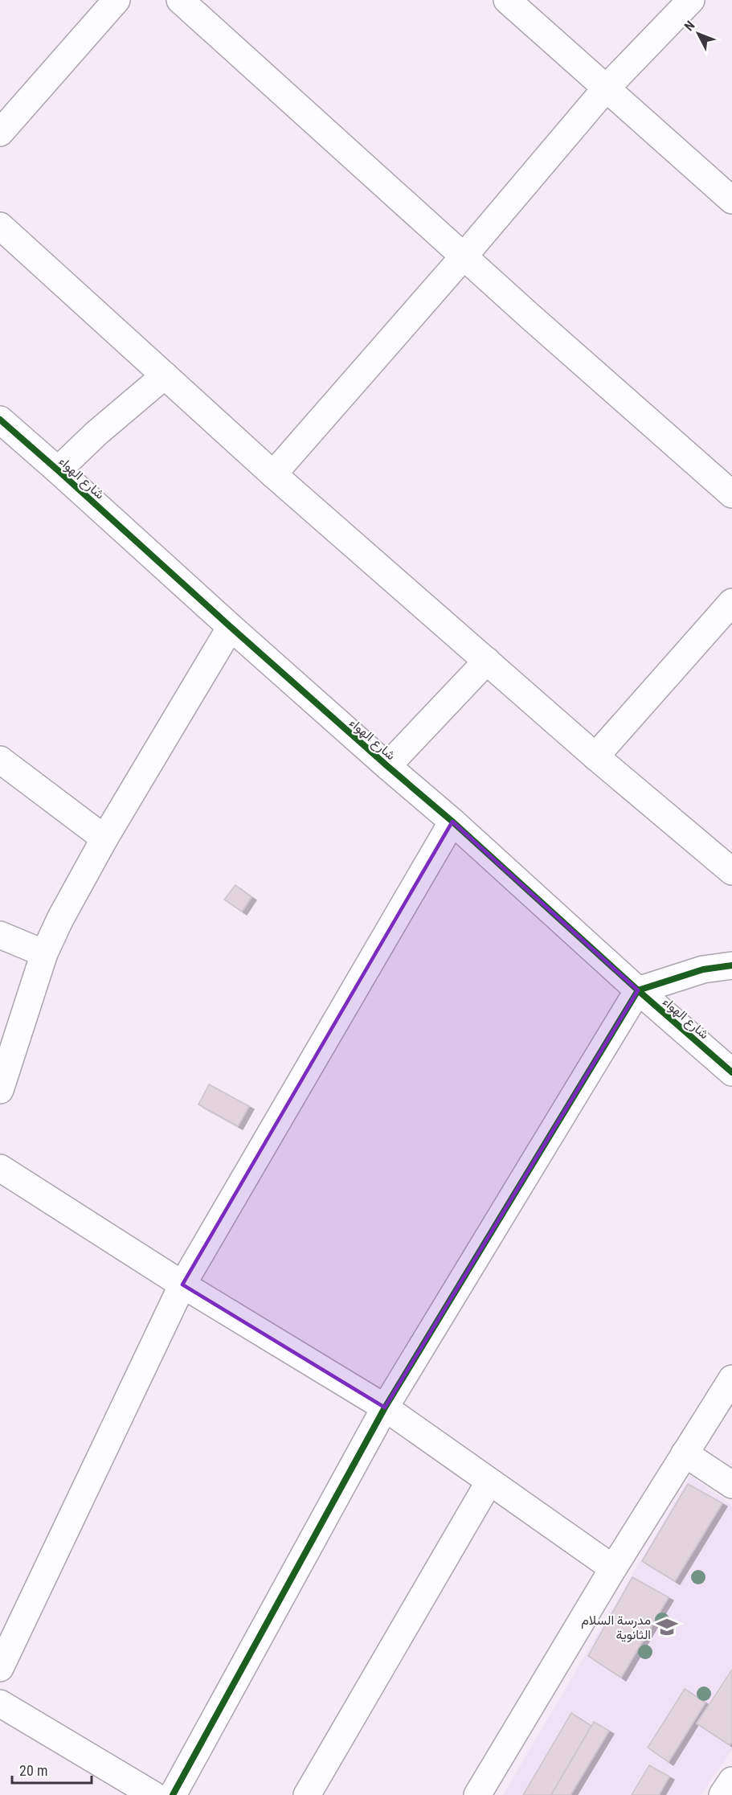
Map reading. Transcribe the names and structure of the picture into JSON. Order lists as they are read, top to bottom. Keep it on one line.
{"streets":{"street":["شارع الهواء"]},"places":{"school or university":["مدرسة السلام الثانوية"]},"scale_bar":"20 m","north":"top left"}
